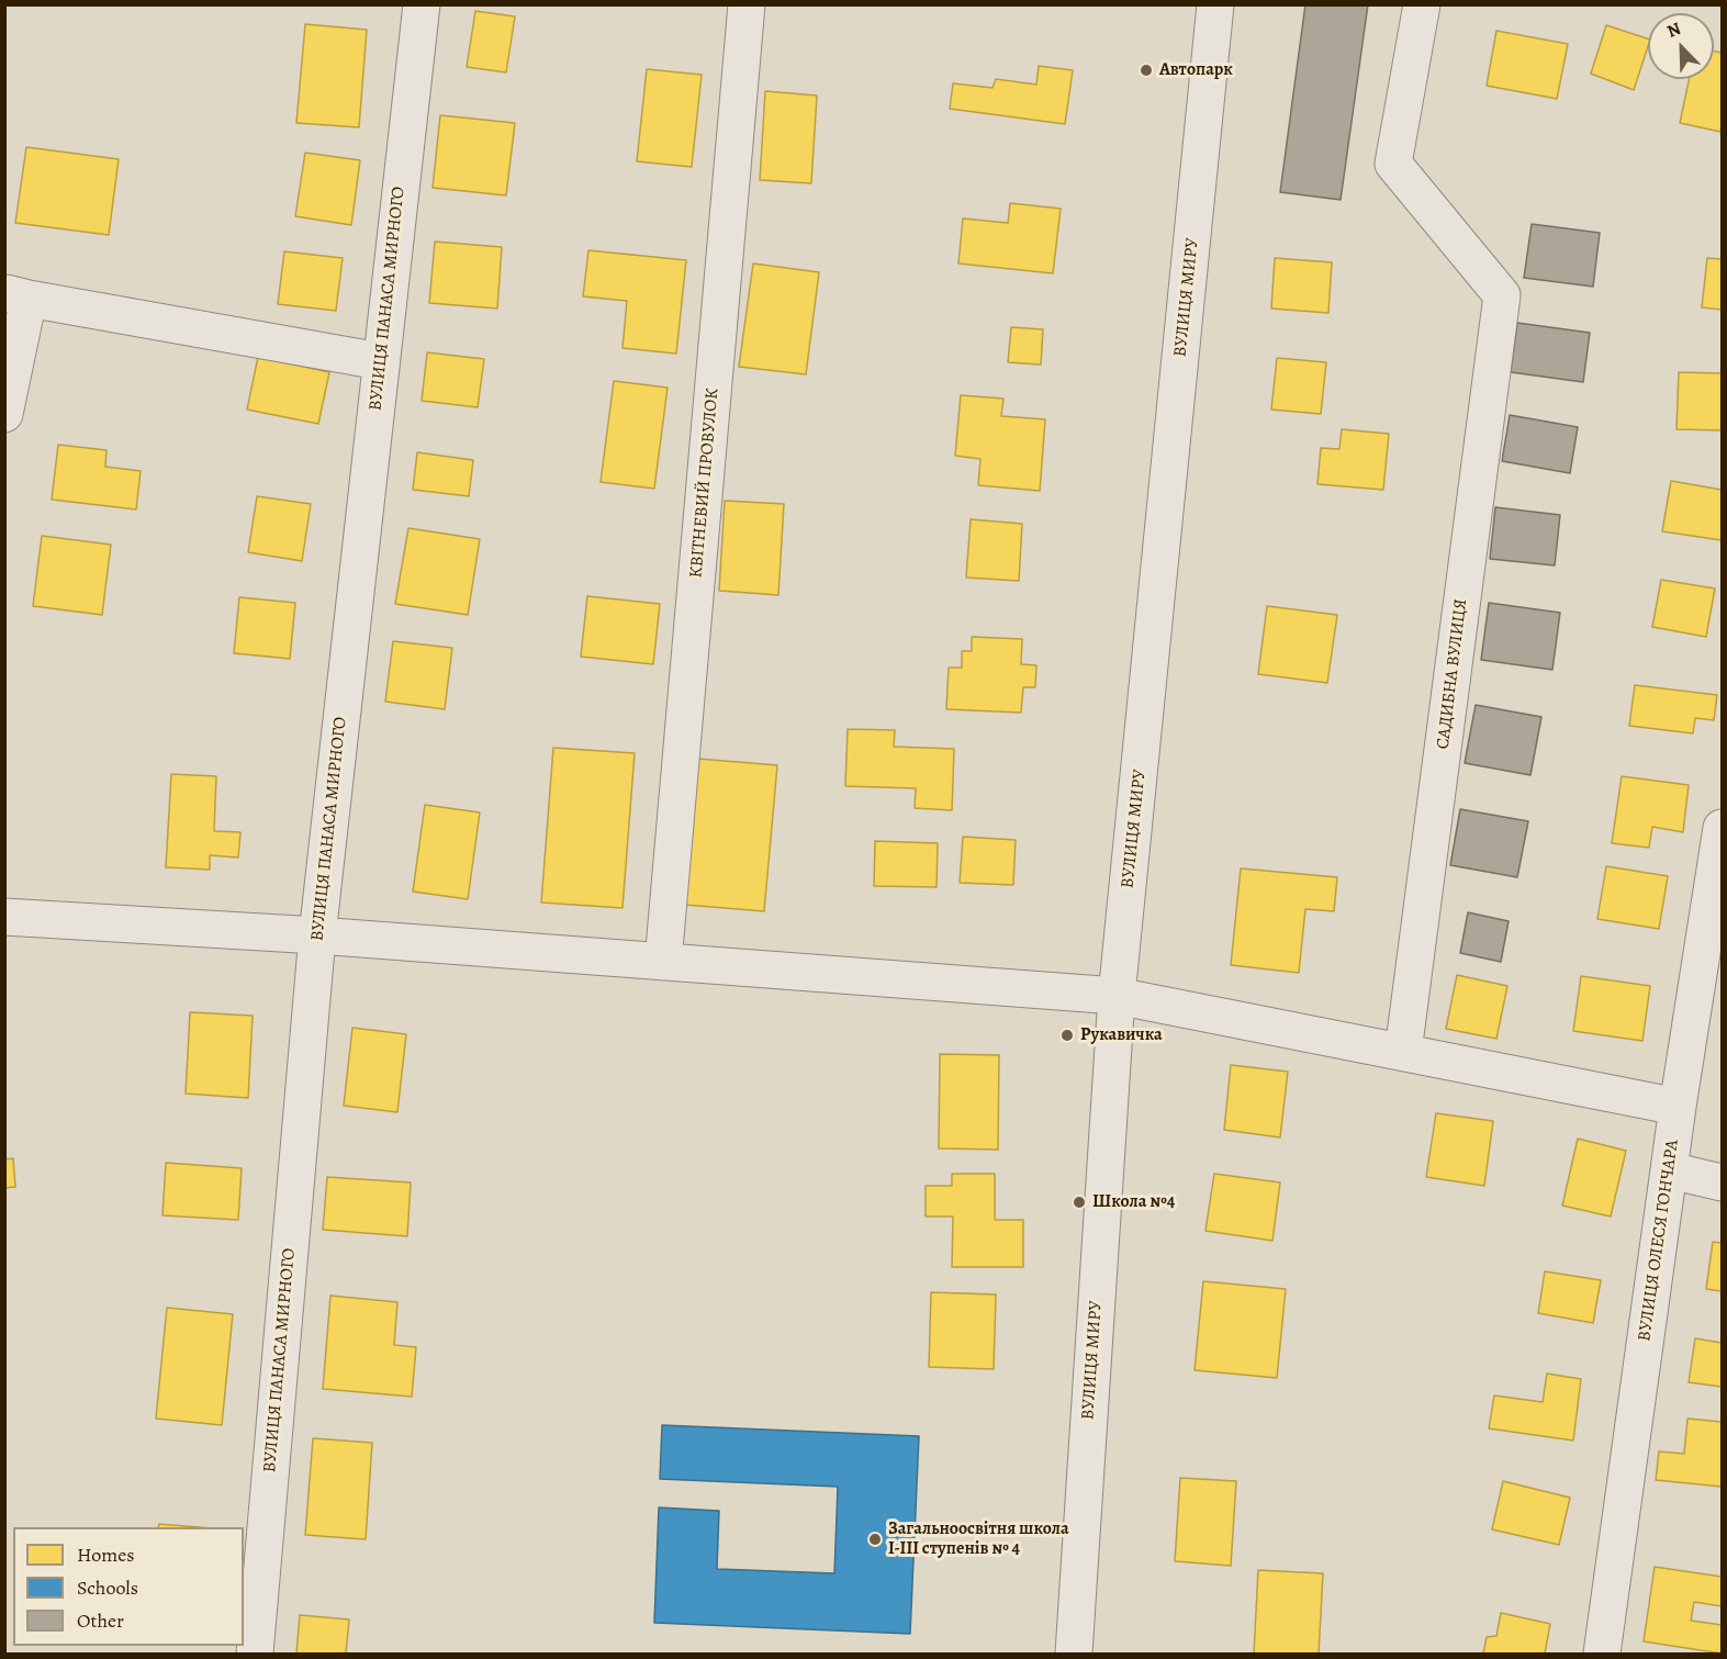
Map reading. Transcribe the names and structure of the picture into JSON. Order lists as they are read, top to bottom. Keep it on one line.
{"streets":{"street":["ВУЛИЦЯ МИРУ","ВУЛИЦЯ ПАНАСА МИРНОГО","КВІТНЕВИЙ ПРОВУЛОК","САДИБНА ВУЛИЦЯ","ВУЛИЦЯ ОЛЕСЯ ГОНЧАРА"]},"places":["Автопарк","Рукавичка","Школа №4","Загальноосвітня школа І-ІІІ ступенів № 4"],"legend":["Homes","Schools","Other"],"north":"top left"}
